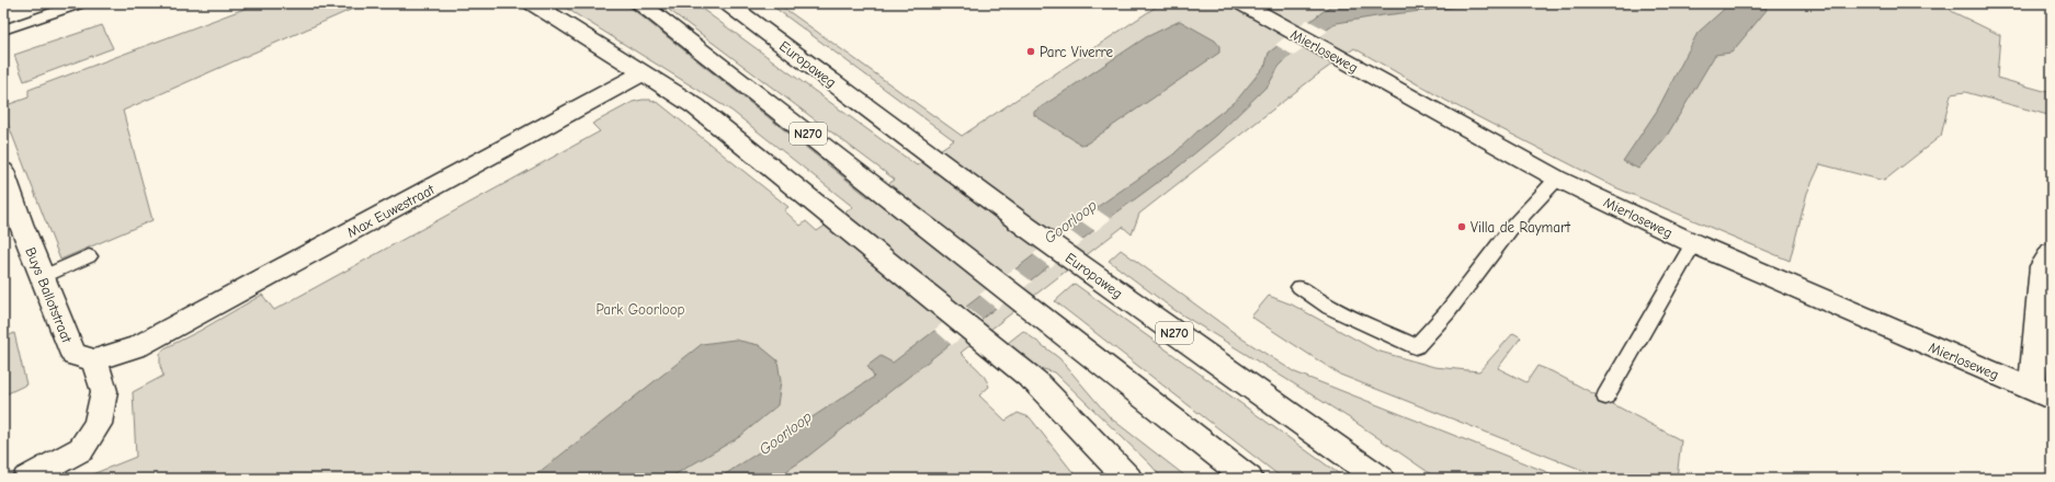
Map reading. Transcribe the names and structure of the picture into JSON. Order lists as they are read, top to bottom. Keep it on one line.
{"streets":{"street":["Mierloseweg","Europaweg","N270","Max Euwestraat","Buys Ballotstraat"]},"crossings":[["Max Euwestraat","Buys Ballotstraat"]],"water":["Goorloop"],"parks":["Park Goorloop"],"places":["Parc Viverre","Villa de Raymart"]}
